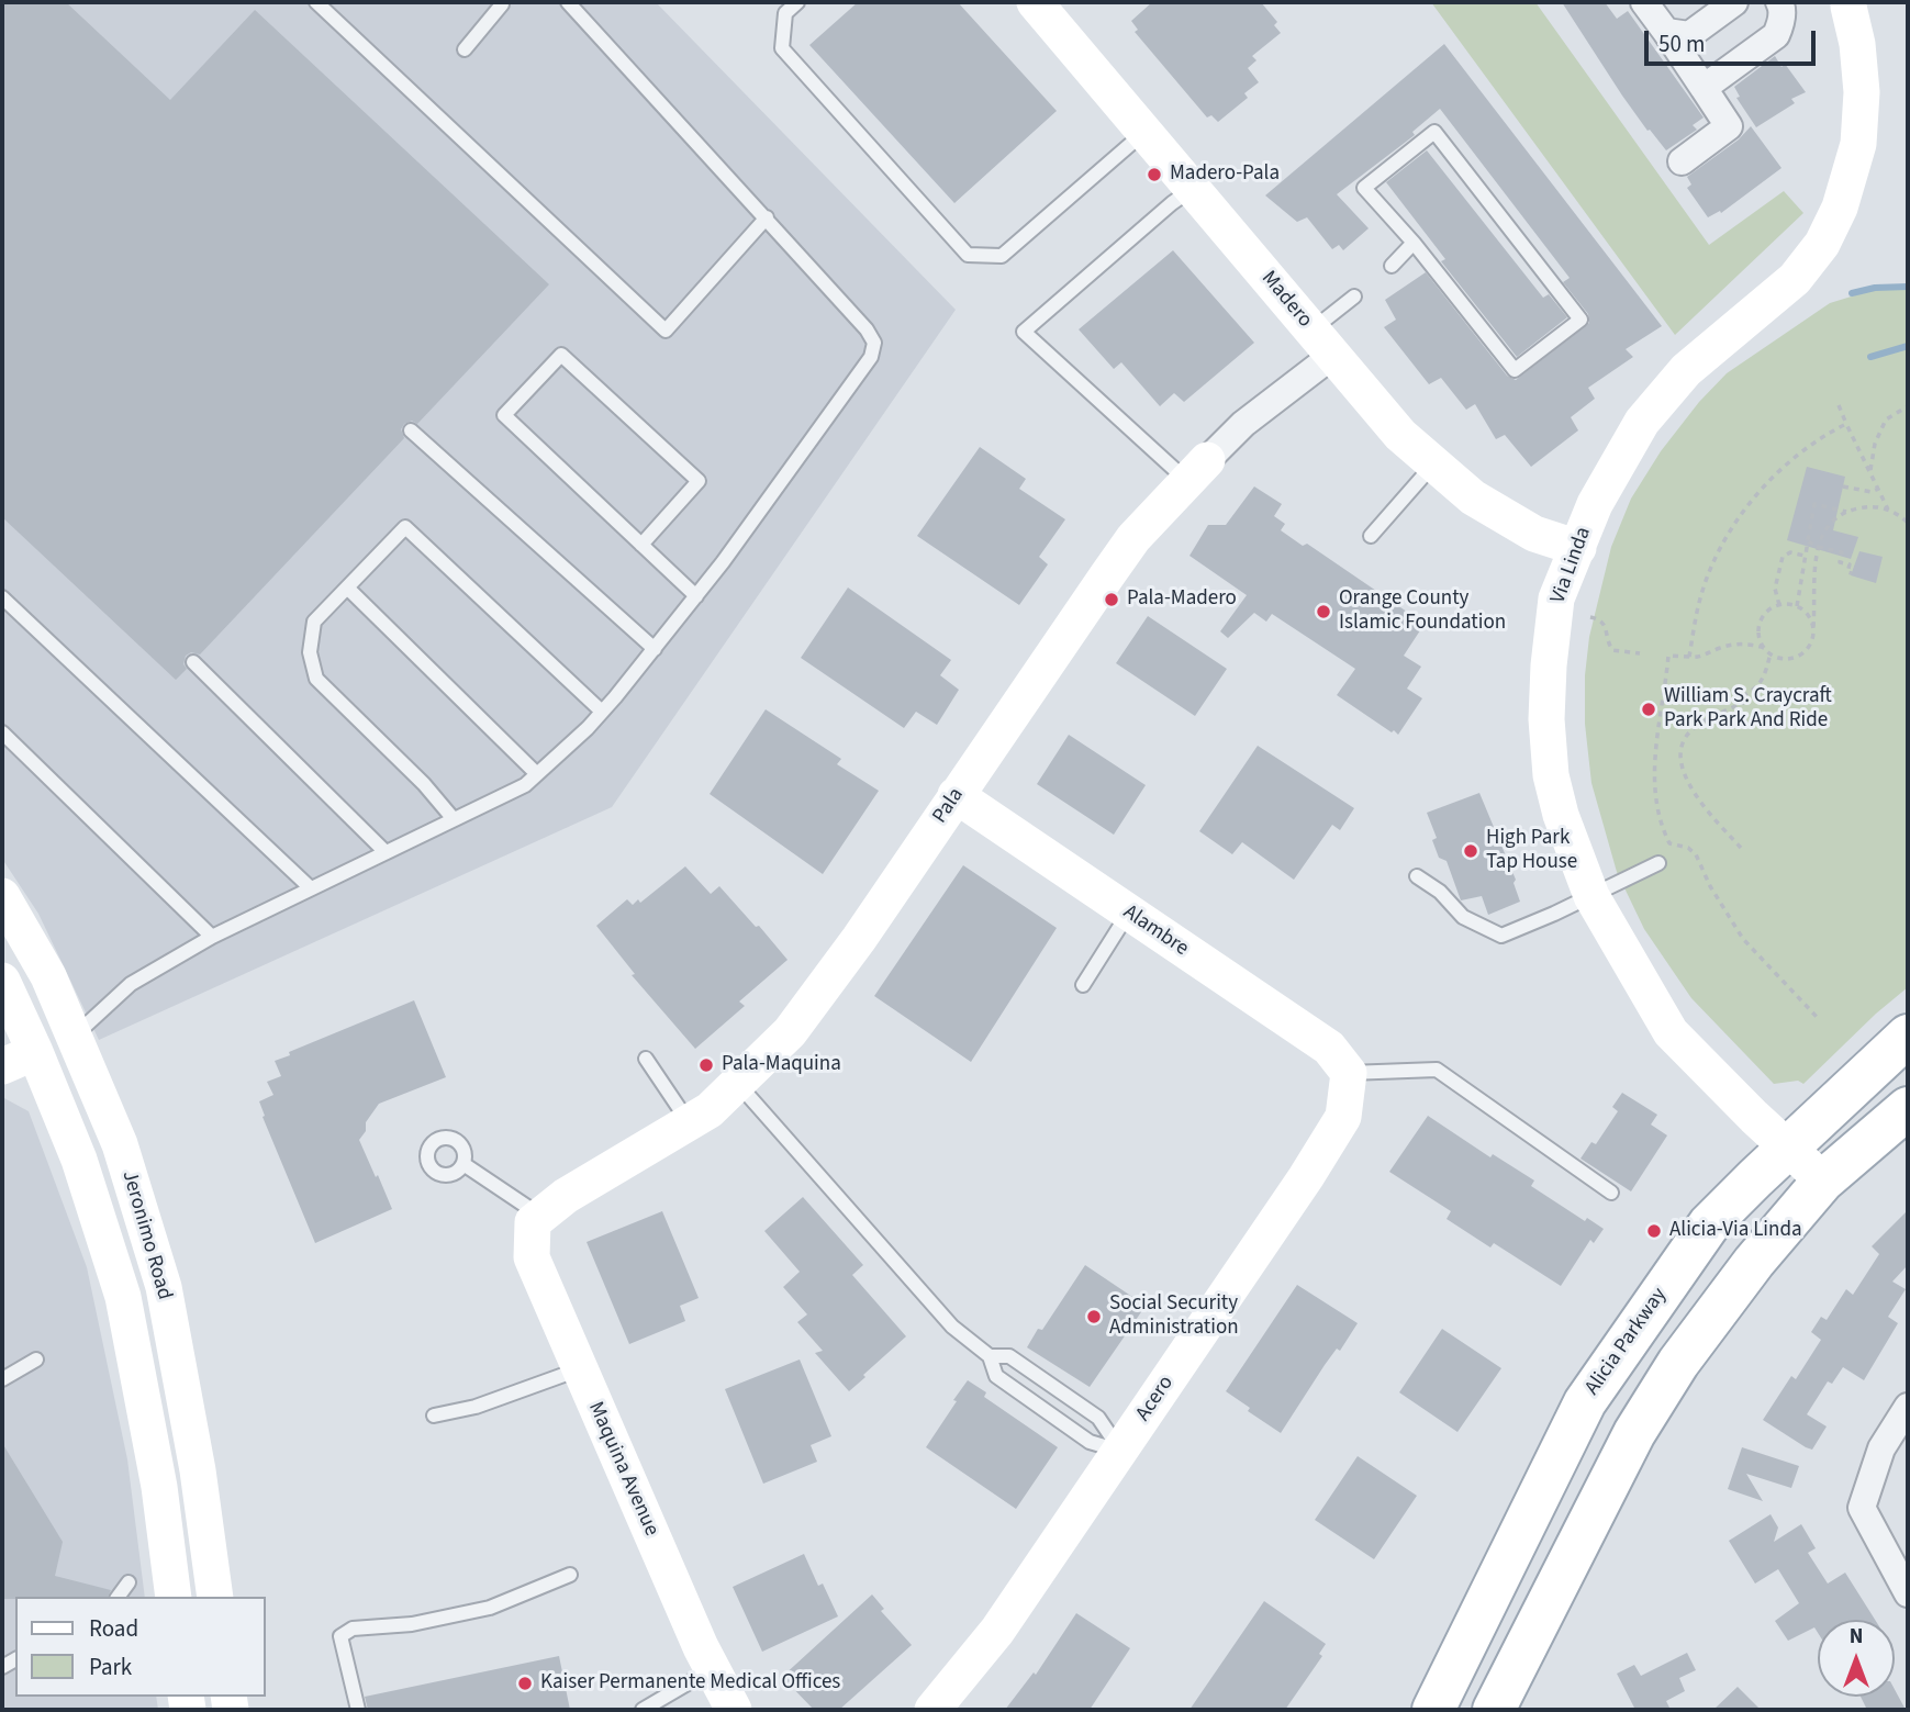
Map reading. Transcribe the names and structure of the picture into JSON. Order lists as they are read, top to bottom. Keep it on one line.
{"streets":{"main road":["Alicia Parkway"],"street":["Madero","Via Linda","Pala","Alambre","Jeronimo Road","Acero","Maquina Avenue"]},"crossings":[["Madero","Via Linda"],["Madero","Pala"],["Via Linda","Alicia Parkway"],["Pala","Alambre"],["Pala","Maquina Avenue"],["Alambre","Acero"]],"places":["Madero-Pala","Pala-Madero","Orange County Islamic Foundation","William S. Craycraft Park Park And Ride","High Park Tap House","Pala-Maquina","Alicia-Via Linda","Social Security Administration","Kaiser Permanente Medical Offices"],"legend":["Road","Park"],"scale_bar":"50 m","north":"top"}
